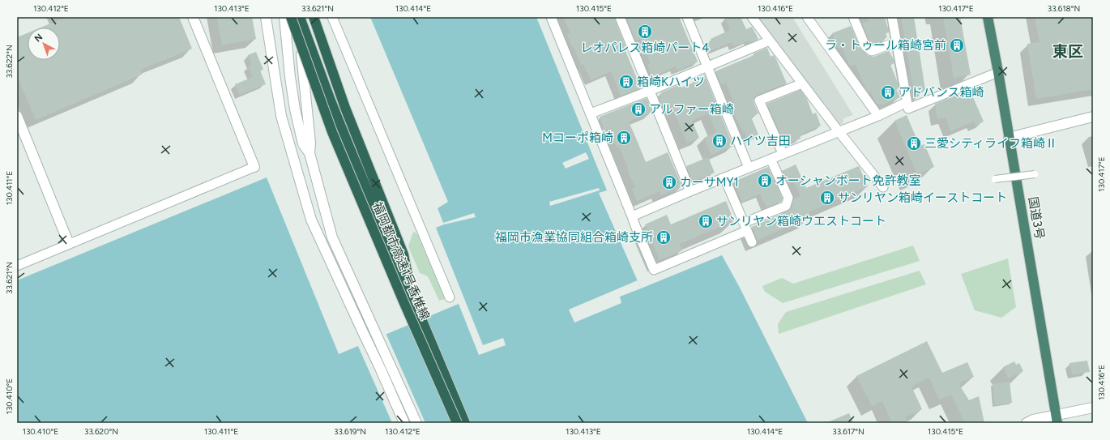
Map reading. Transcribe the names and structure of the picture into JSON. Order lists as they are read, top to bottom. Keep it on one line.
{"streets":{"highway":["国道3号","福岡都市高速1号香椎線"]},"districts":["東区"],"places":{"building":["レオパレス箱崎パート4","ラ・トゥール箱崎宮前","箱崎Kハイツ","アドバンス箱崎","アルファー箱崎","Mコーポ箱崎","ハイツ吉田","三愛シティライフ箱崎Ⅱ","オーシャンボート免許教室","カーサMY1","サンリヤン箱崎イーストコート","サンリヤン箱崎ウエストコート","福岡市漁業協同組合箱崎支所"]},"north":"top left","coordinates":["130.412°E","130.413°E","33.621°N","130.414°E","130.415°E","130.416°E","130.417°E","33.618°N","33.622°N","130.411°E","130.410°E","33.620°N","33.619°N","33.617°N"]}
